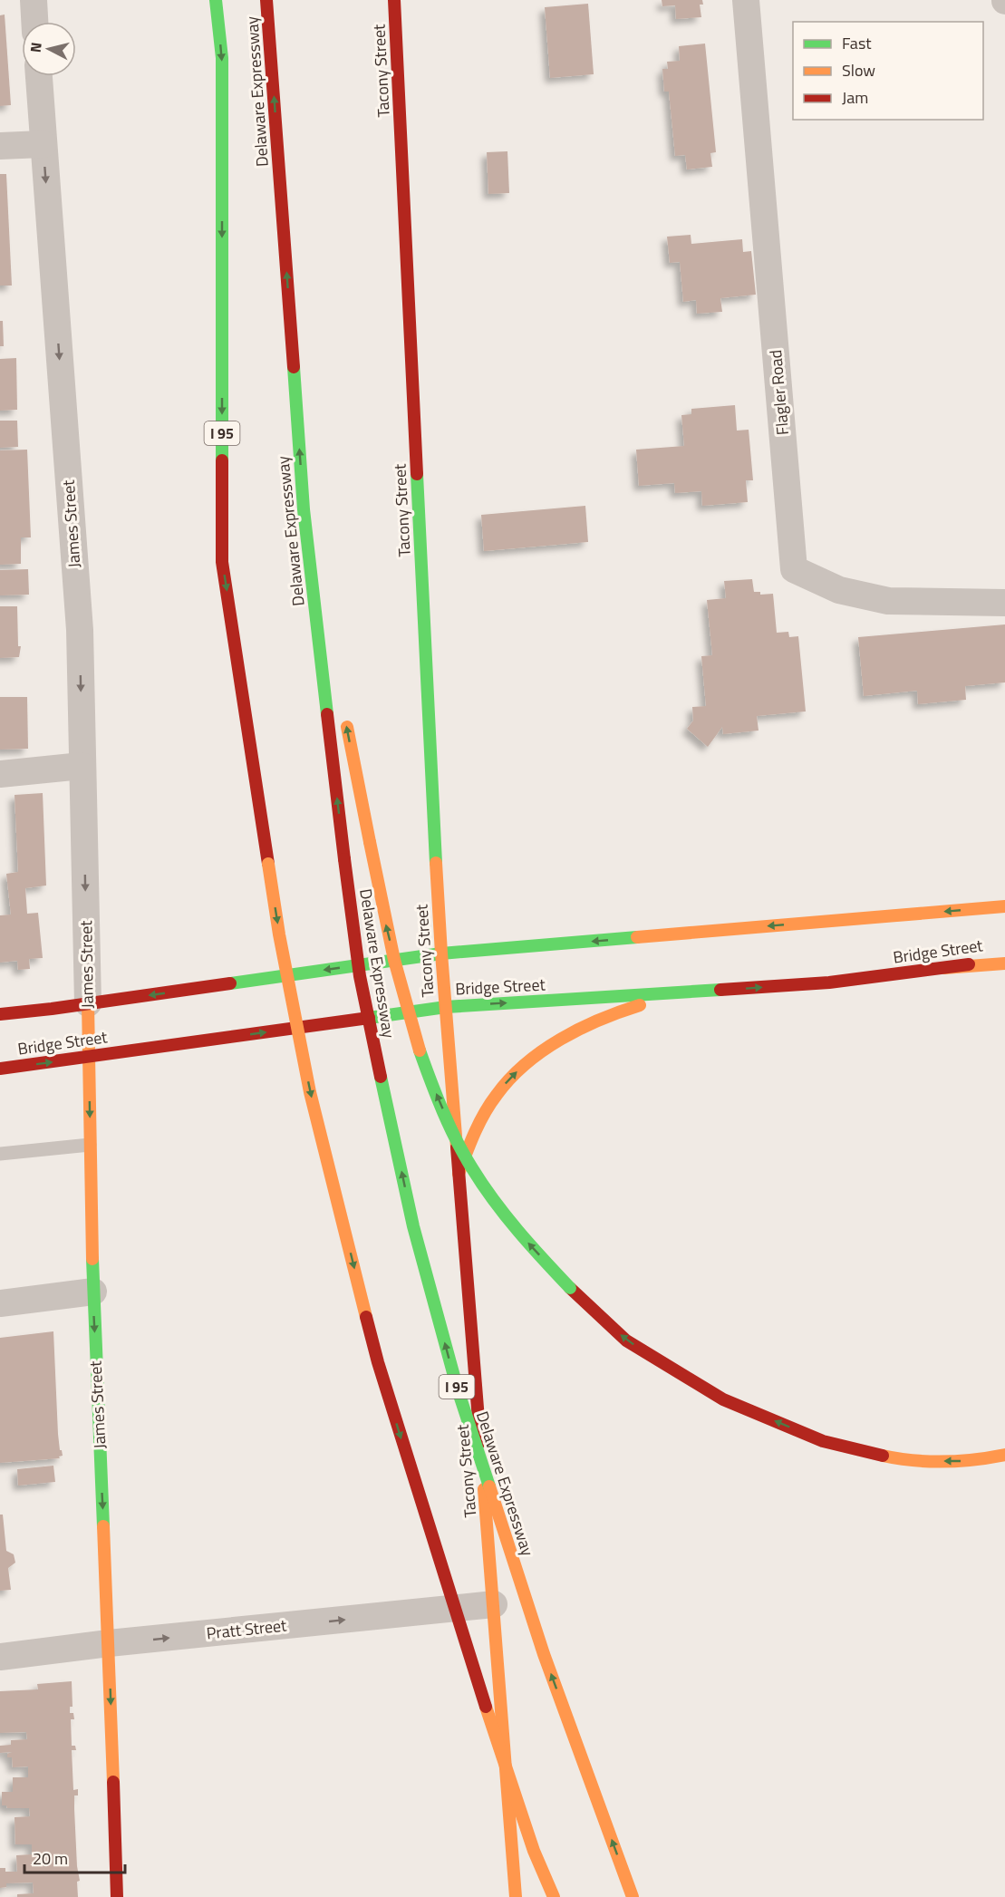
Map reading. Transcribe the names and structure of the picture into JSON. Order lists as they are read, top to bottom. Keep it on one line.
{"streets":{"main road":["Tacony Street","Delaware Expressway","I 95","James Street","Bridge Street"],"street":["Flagler Road","Pratt Street"]},"crossings":[["Tacony Street","Bridge Street"],["Tacony Street","Pratt Street"],["James Street","Bridge Street"],["James Street","Pratt Street"]],"one_way":["James Street","Pratt Street"],"legend":["Fast","Slow","Jam"],"scale_bar":"20 m","north":"left"}
